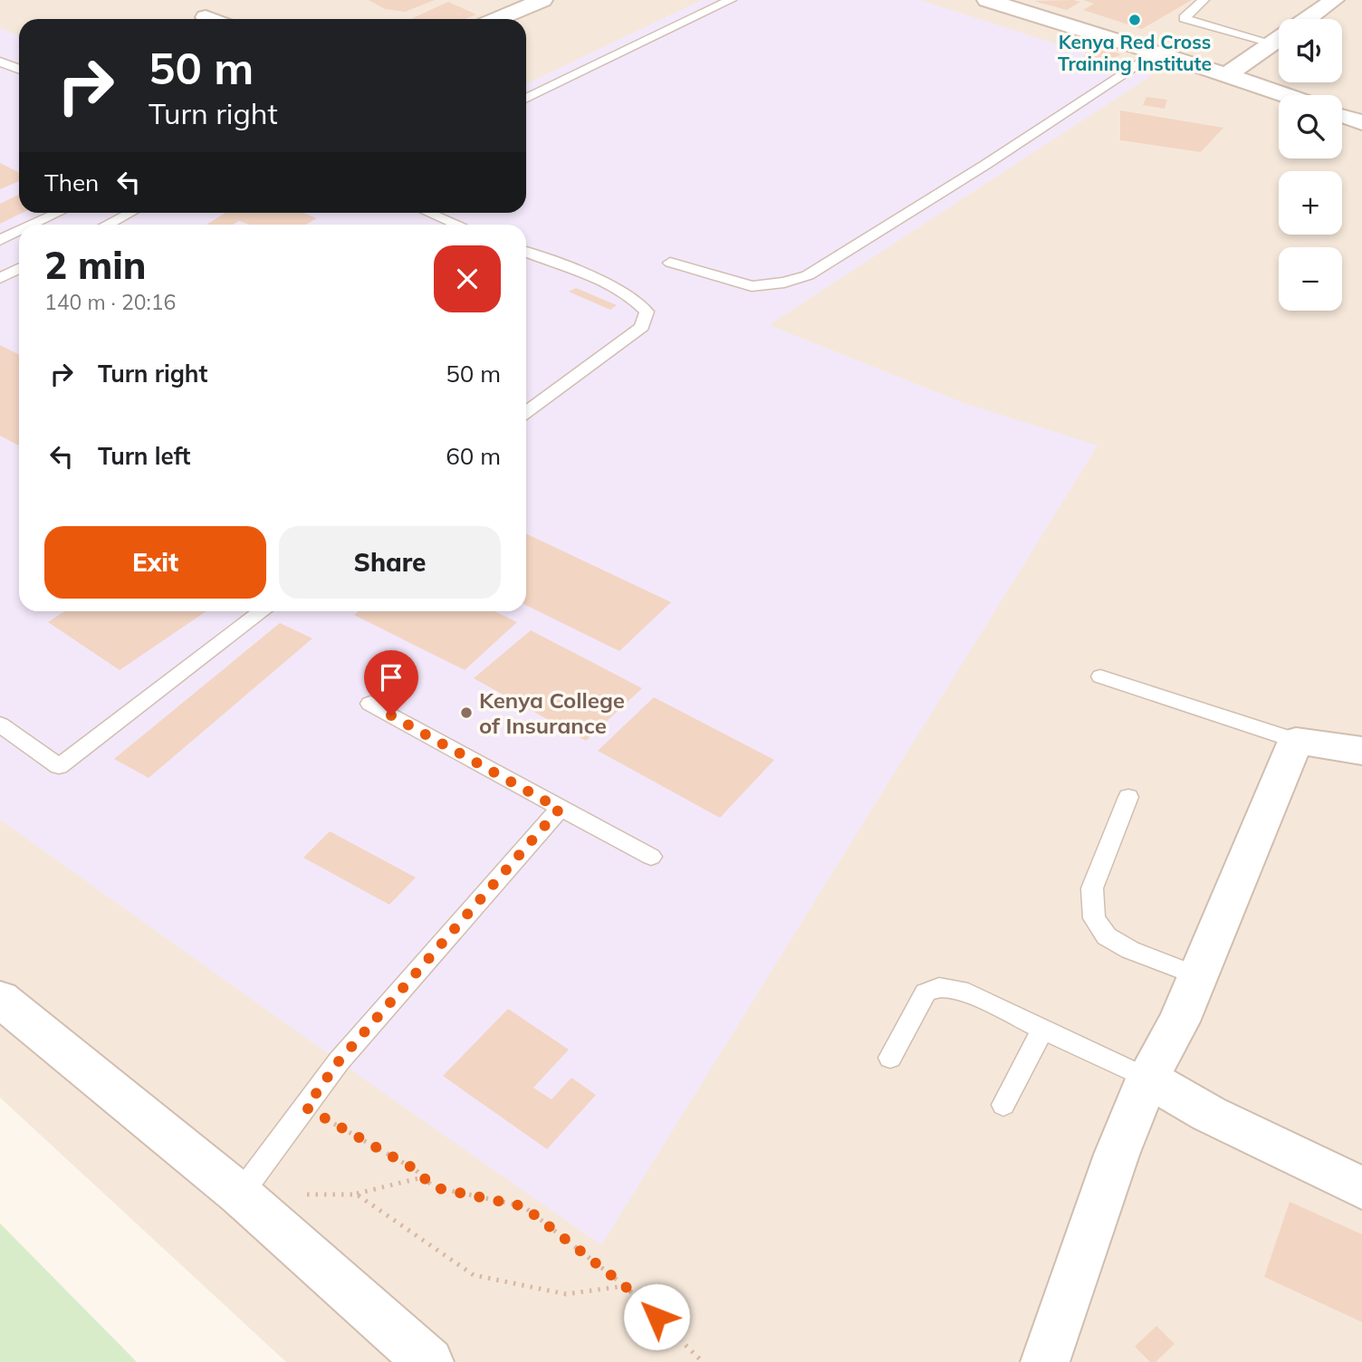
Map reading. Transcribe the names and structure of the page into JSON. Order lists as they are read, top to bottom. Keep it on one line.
{"places":["Kenya Red Cross Training Institute","Kenya College of Insurance"],"page":{"map_buttons":["+","−"],"turn":["50 m","Turn right"],"then":"Then","heading":["2 min","140 m · 20:16"],"list":[{"name":"Turn right","value":"50 m"},{"name":"Turn left","value":"60 m"}],"buttons":["Exit","Share"]}}
